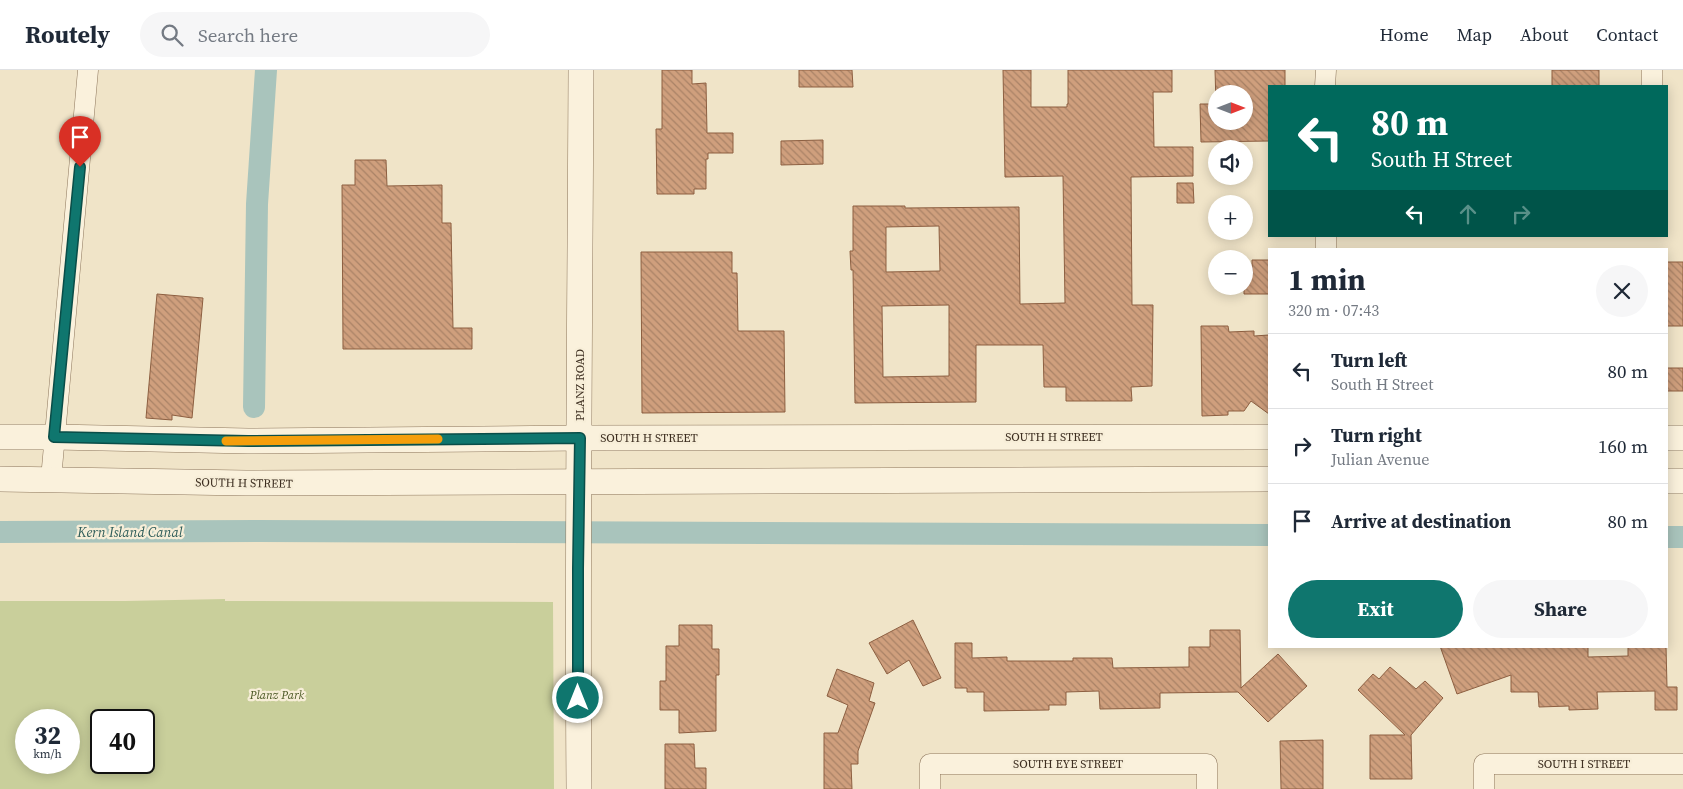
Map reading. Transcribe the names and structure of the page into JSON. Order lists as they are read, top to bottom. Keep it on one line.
{"streets":{"street":["PLANZ ROAD","SOUTH H STREET","SOUTH EYE STREET","SOUTH I STREET"]},"crossings":[["PLANZ ROAD","SOUTH H STREET"]],"water":["Kern Island Canal"],"parks":["Planz Park"],"north":"right","page":{"header":"Routely","search":"Search here","nav":["Home","Map","About","Contact"],"map_buttons":["+","−"],"turn":["80 m","South H Street"],"heading":["1 min","320 m · 07:43"],"list":[{"name":"Turn left","note":"South H Street","value":"80 m"},{"name":"Turn right","note":"Julian Avenue","value":"160 m"},{"name":"Arrive at destination","value":"80 m"}],"buttons":["Exit","Share"],"speed":"32 km/h","limit":"40"}}
